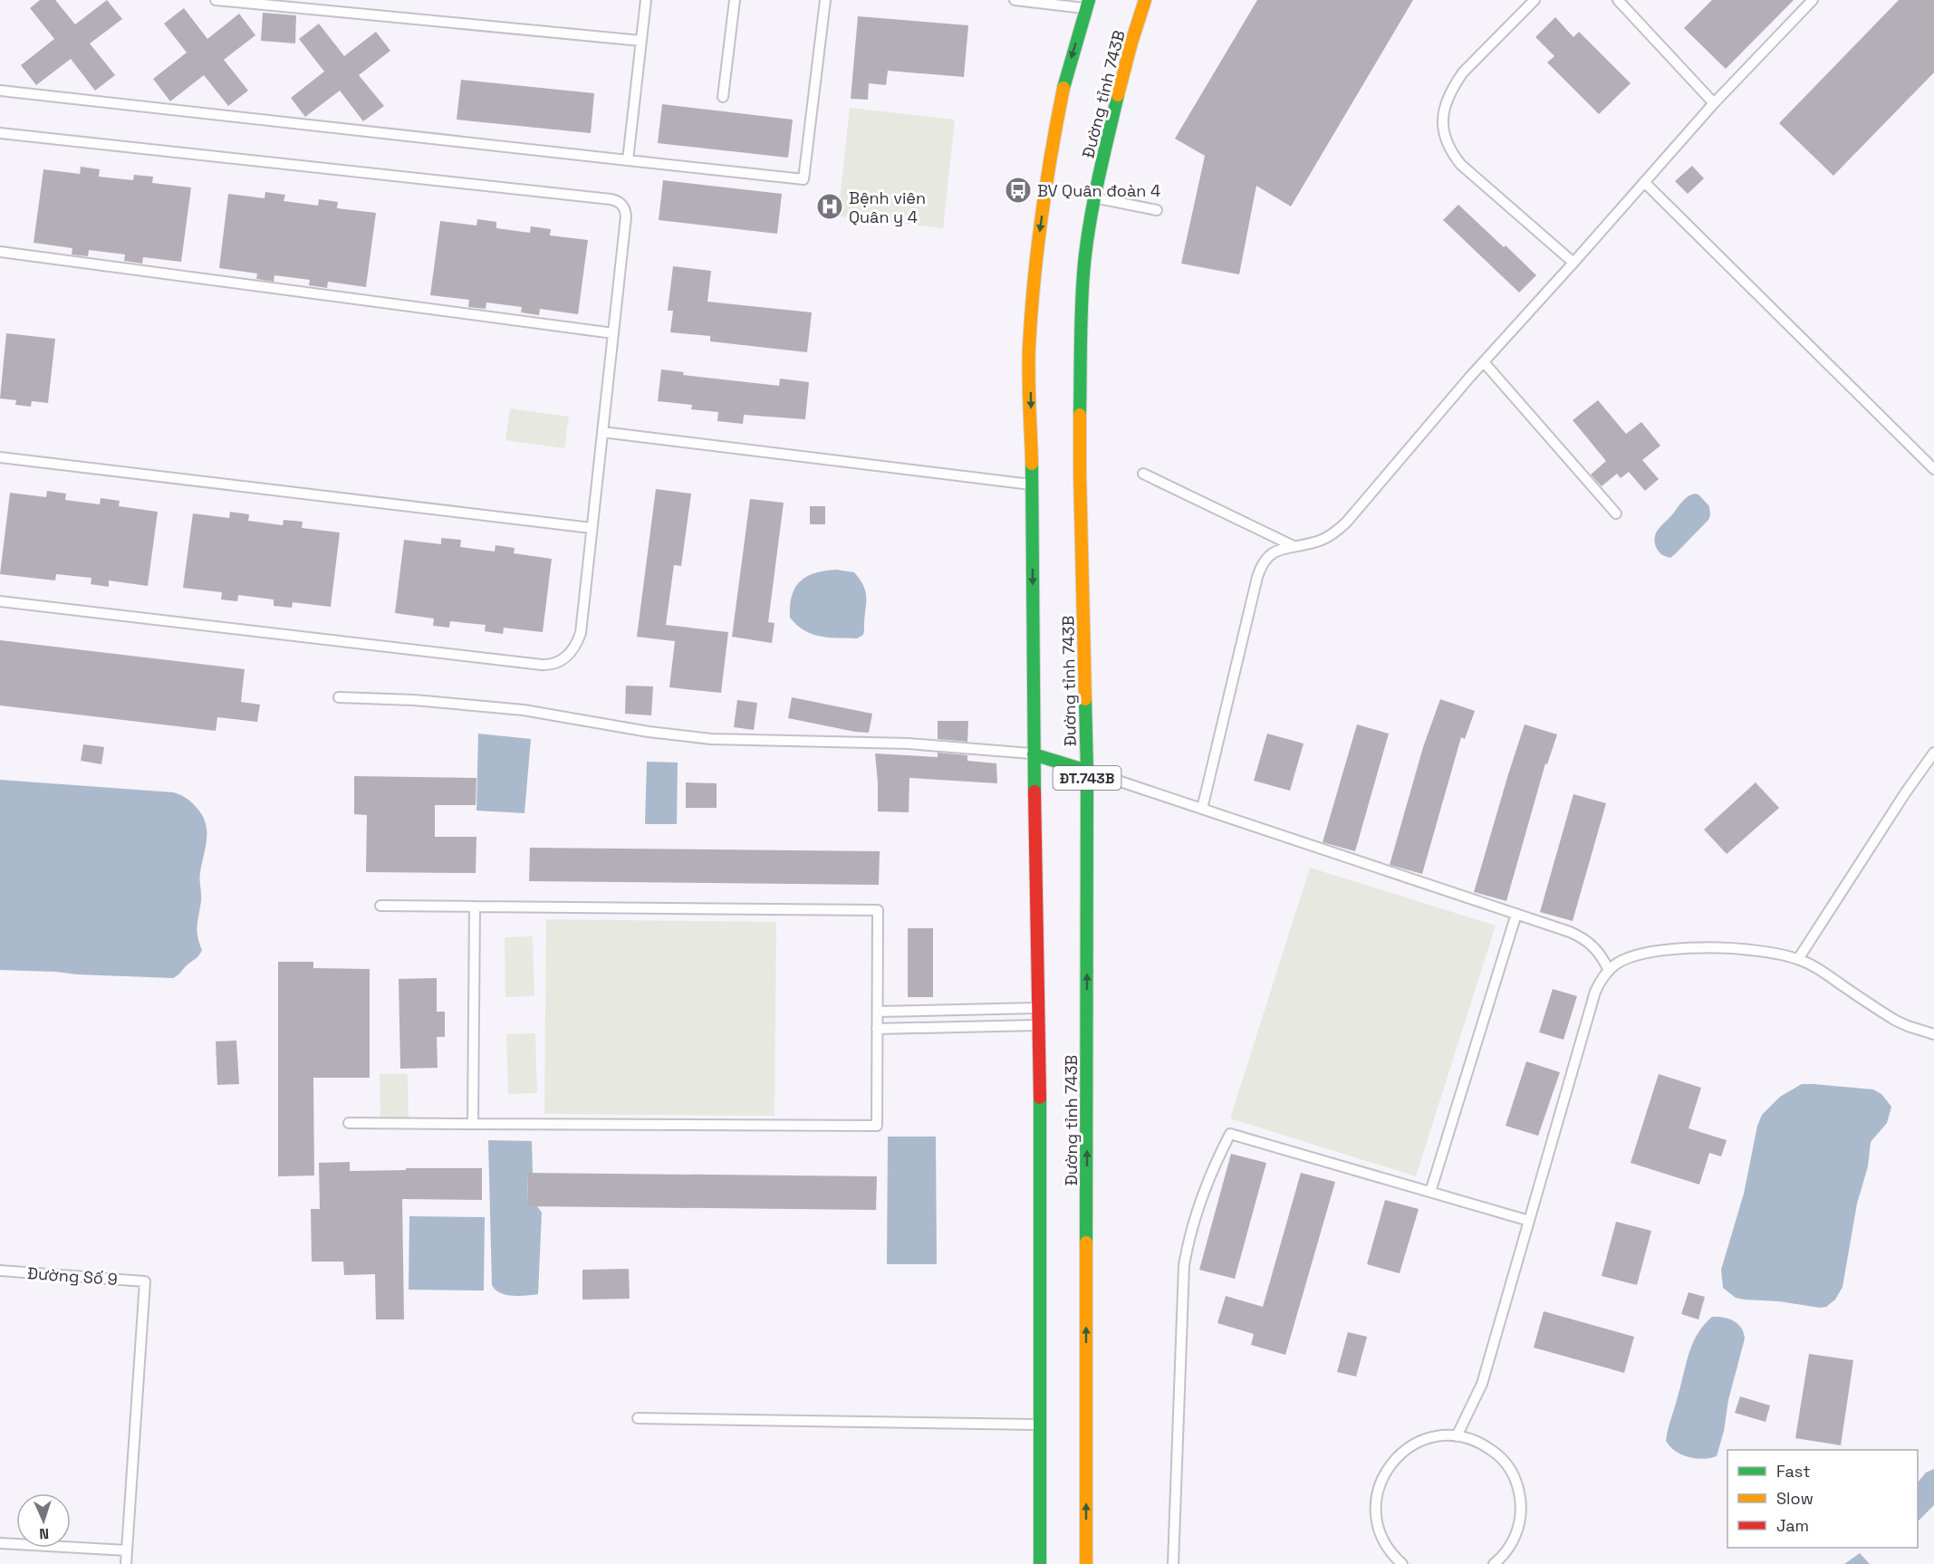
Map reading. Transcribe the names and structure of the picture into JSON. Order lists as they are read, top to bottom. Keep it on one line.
{"streets":{"main road":["Đường tỉnh 743B","ĐT.743B"],"lane":["Đường Số 9"]},"places":{"bus stop":["BV Quân đoàn 4"],"hospital":["Bệnh viên Quân y 4"]},"legend":["Fast","Slow","Jam"],"north":"bottom"}
